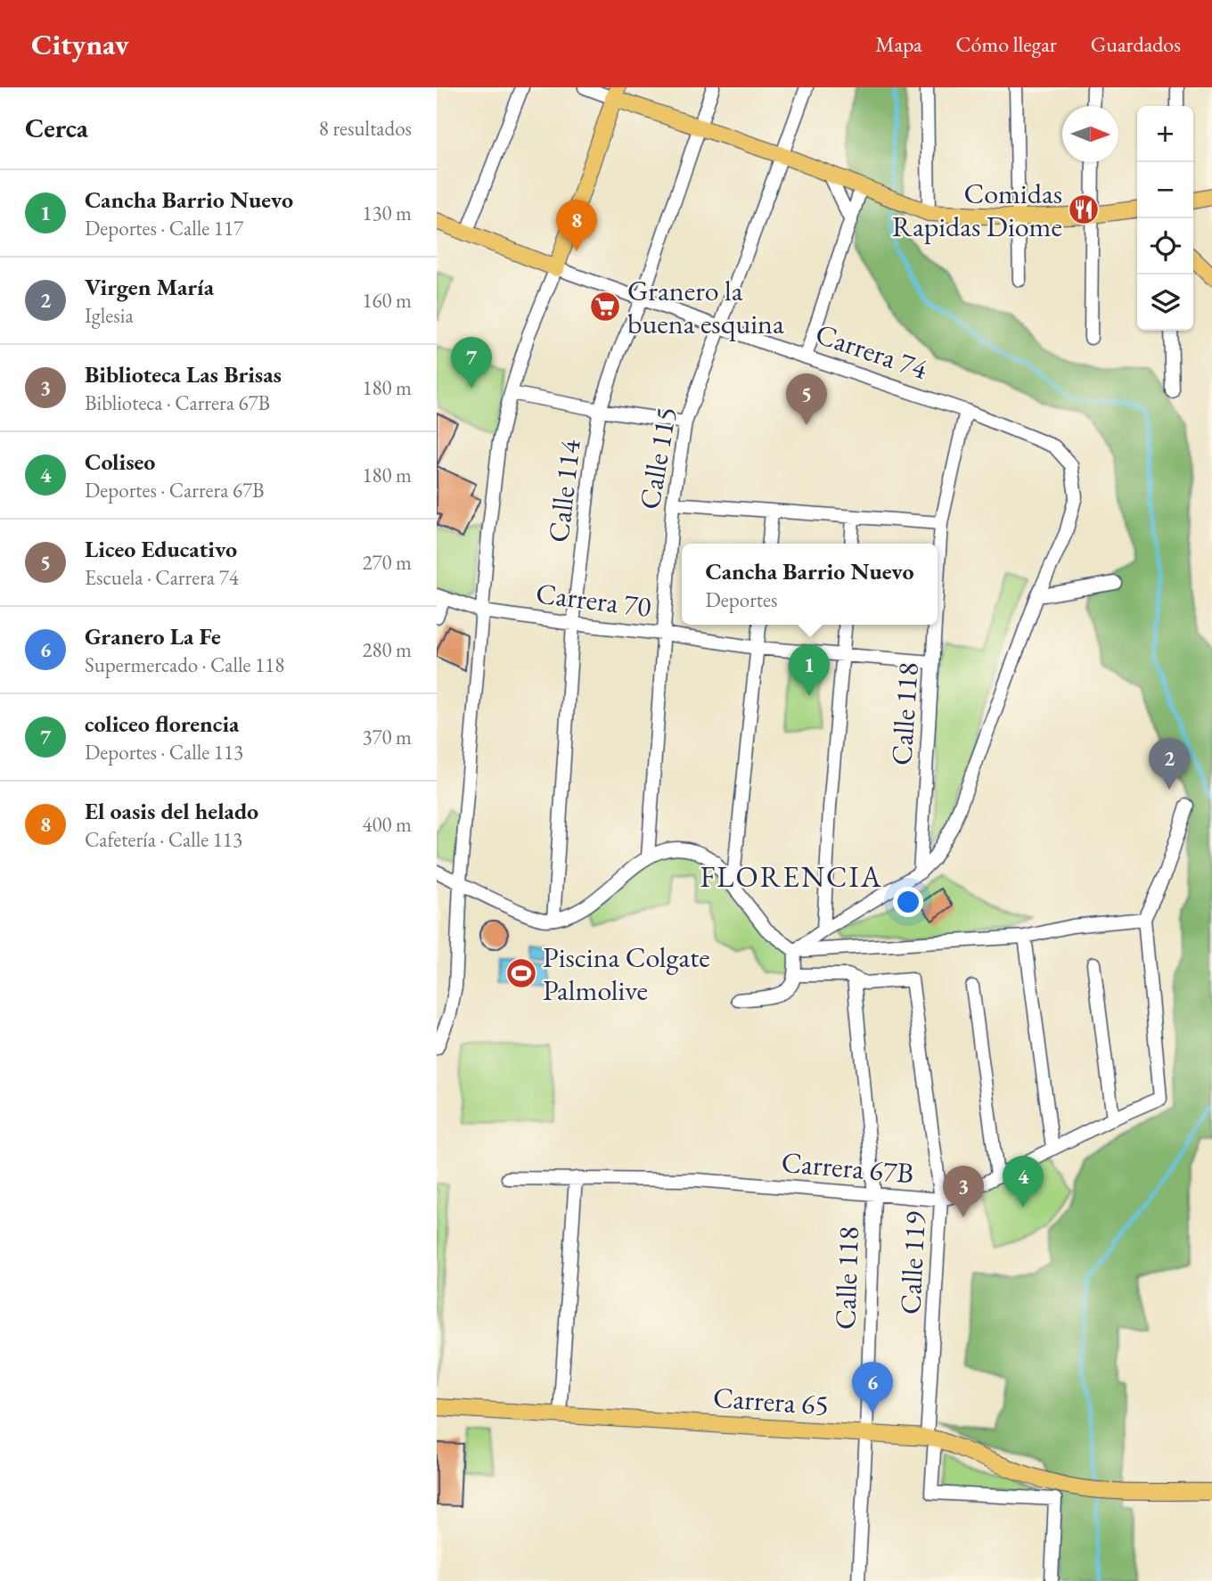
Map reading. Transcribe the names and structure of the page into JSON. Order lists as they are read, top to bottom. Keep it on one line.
{"streets":{"main road":["Carrera 74","Carrera 65"],"street":["Calle 115","Calle 114","Carrera 70","Calle 118","Carrera 67B","Calle 119"]},"crossings":[["Carrera 74","Calle 115"],["Carrera 74","Calle 114"],["Carrera 74","Calle 118"],["Calle 115","Carrera 70"],["Calle 114","Carrera 70"],["Carrera 70","Calle 118"],["Calle 118","Carrera 67B"],["Calle 118","Calle 119"],["Calle 118","Carrera 65"],["Carrera 67B","Calle 119"],["Calle 119","Carrera 65"]],"districts":["FLORENCIA"],"places":{"restaurant":["Comidas Rapidas Diome"],"supermarket":["Granero la buena esquina"],"sports":["Piscina Colgate Palmolive"]},"north":"right","page":{"header":"Citynav","nav":["Mapa","Cómo llegar","Guardados"],"heading":["Cerca","8 resultados"],"map_buttons":["+","−"],"list":[{"mark":"1","name":"Cancha Barrio Nuevo","note":"Deportes · Calle 117","value":"130 m"},{"mark":"2","name":"Virgen María","note":"Iglesia","value":"160 m"},{"mark":"3","name":"Biblioteca Las Brisas","note":"Biblioteca · Carrera 67B","value":"180 m"},{"mark":"4","name":"Coliseo","note":"Deportes · Carrera 67B","value":"180 m"},{"mark":"5","name":"Liceo Educativo","note":"Escuela · Carrera 74","value":"270 m"},{"mark":"6","name":"Granero La Fe","note":"Supermercado · Calle 118","value":"280 m"},{"mark":"7","name":"coliceo florencia","note":"Deportes · Calle 113","value":"370 m"},{"mark":"8","name":"El oasis del helado","note":"Cafetería · Calle 113","value":"400 m"}],"pins":["8","7","5","1","2","4","3","6"],"popup":["Cancha Barrio Nuevo","Deportes"]}}
